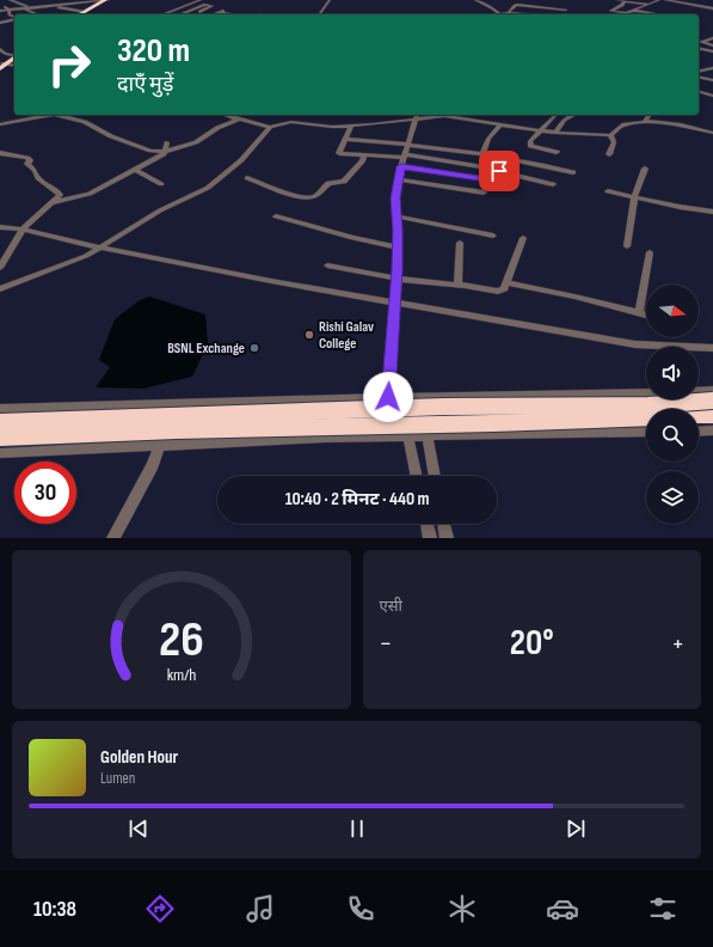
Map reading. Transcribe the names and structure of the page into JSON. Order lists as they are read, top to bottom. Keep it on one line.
{"places":["Rishi Galav College","BSNL Exchange"],"north":"right","page":{"turn":["320 m","दाएँ मुड़ें"],"limit":"30","trip":"10:40 · 2 मिनट · 440 m","tile":"एसी","heat":["−","20°","+"],"song":["Golden Hour","Lumen"],"tabs":"10:38","gauge":["26","km/h"]}}
